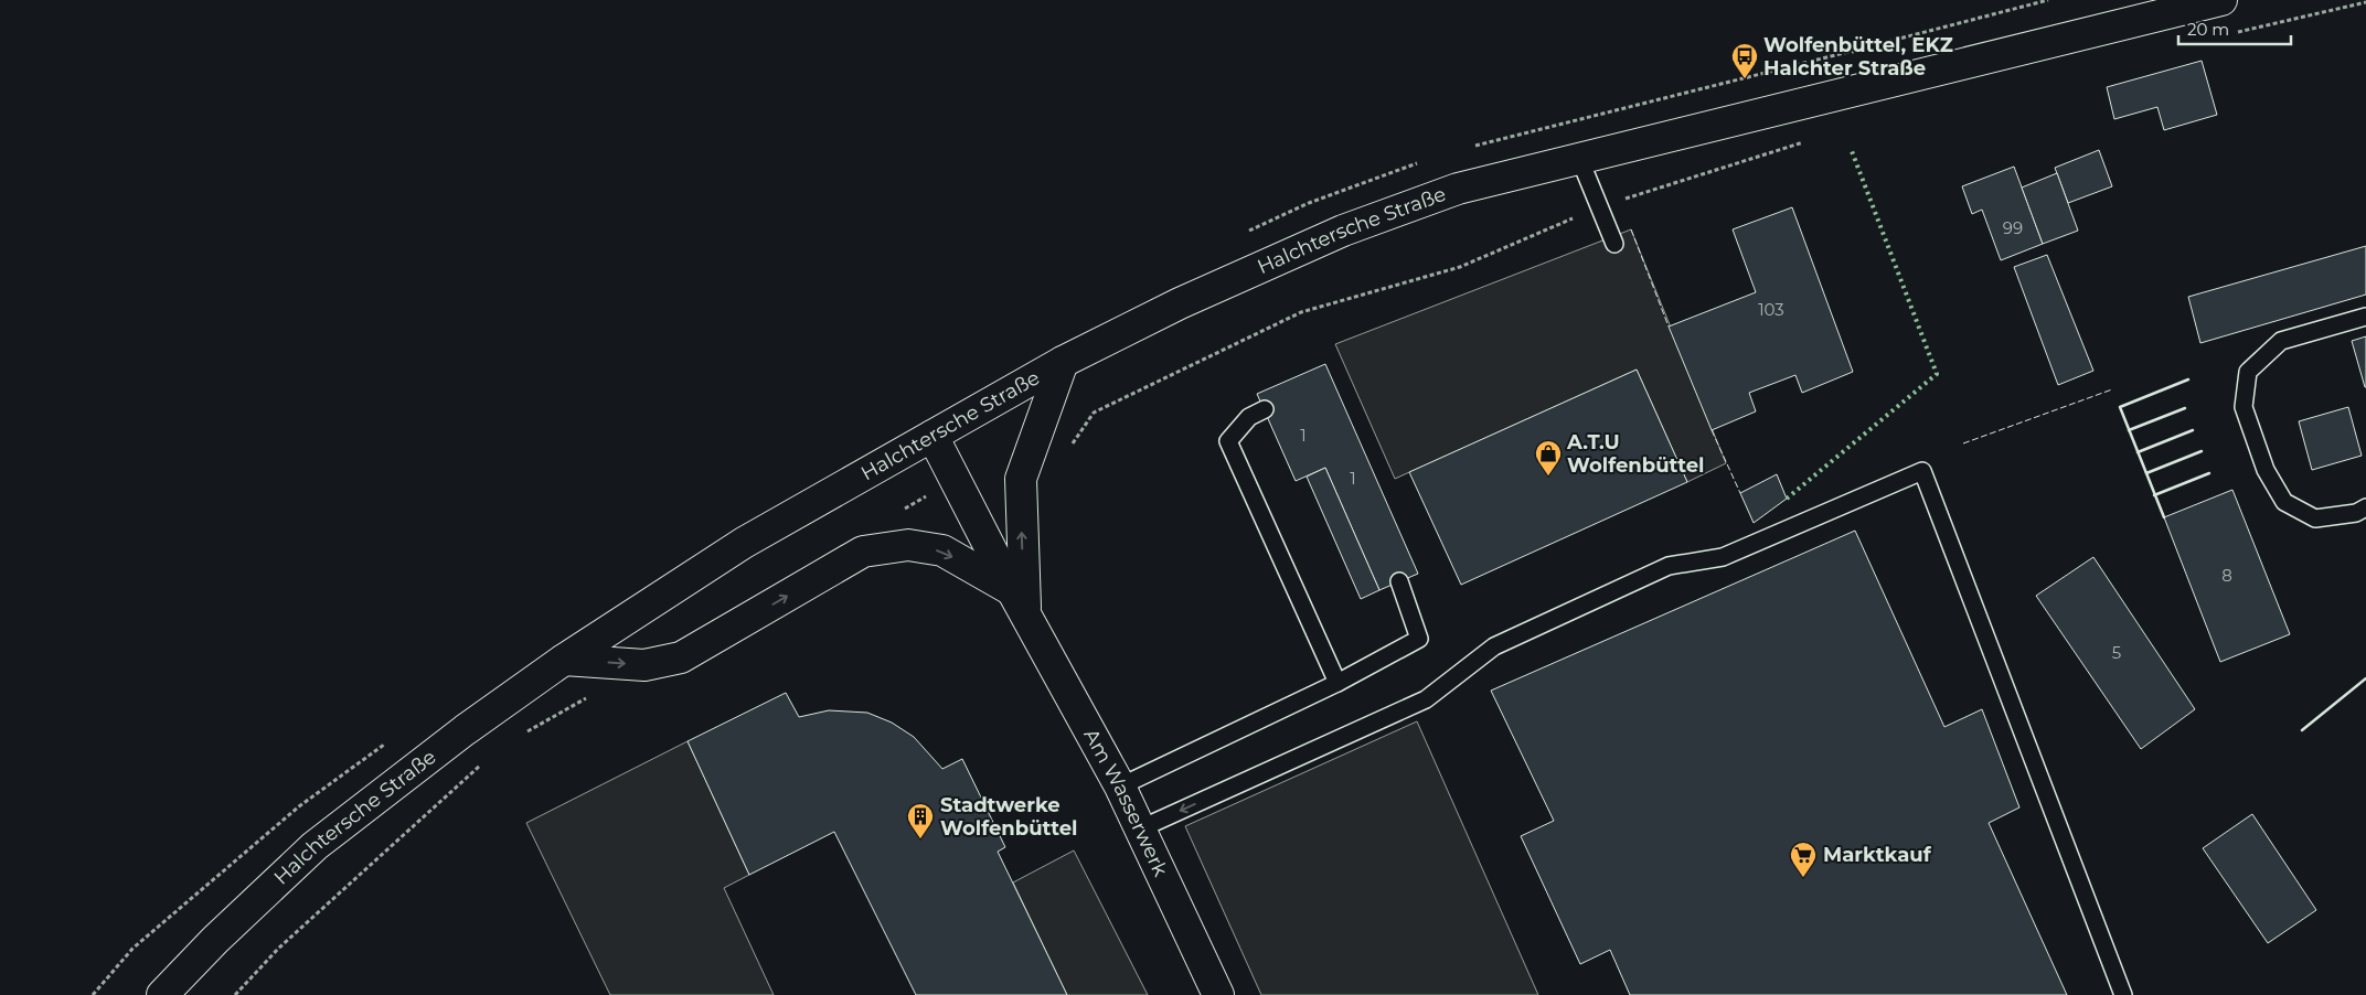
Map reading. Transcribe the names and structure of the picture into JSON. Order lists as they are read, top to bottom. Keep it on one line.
{"streets":{"main road":["Halchtersche Straße","Am Wasserwerk"]},"crossings":[["Halchtersche Straße","Am Wasserwerk"]],"places":{"bus stop":["Wolfenbüttel, EKZ Halchter Straße"],"shop":["A.T.U Wolfenbüttel"],"building":["Stadtwerke Wolfenbüttel"],"supermarket":["Marktkauf"]},"house_numbers":["99","103","1","1","8","5"],"scale_bar":"20 m"}
